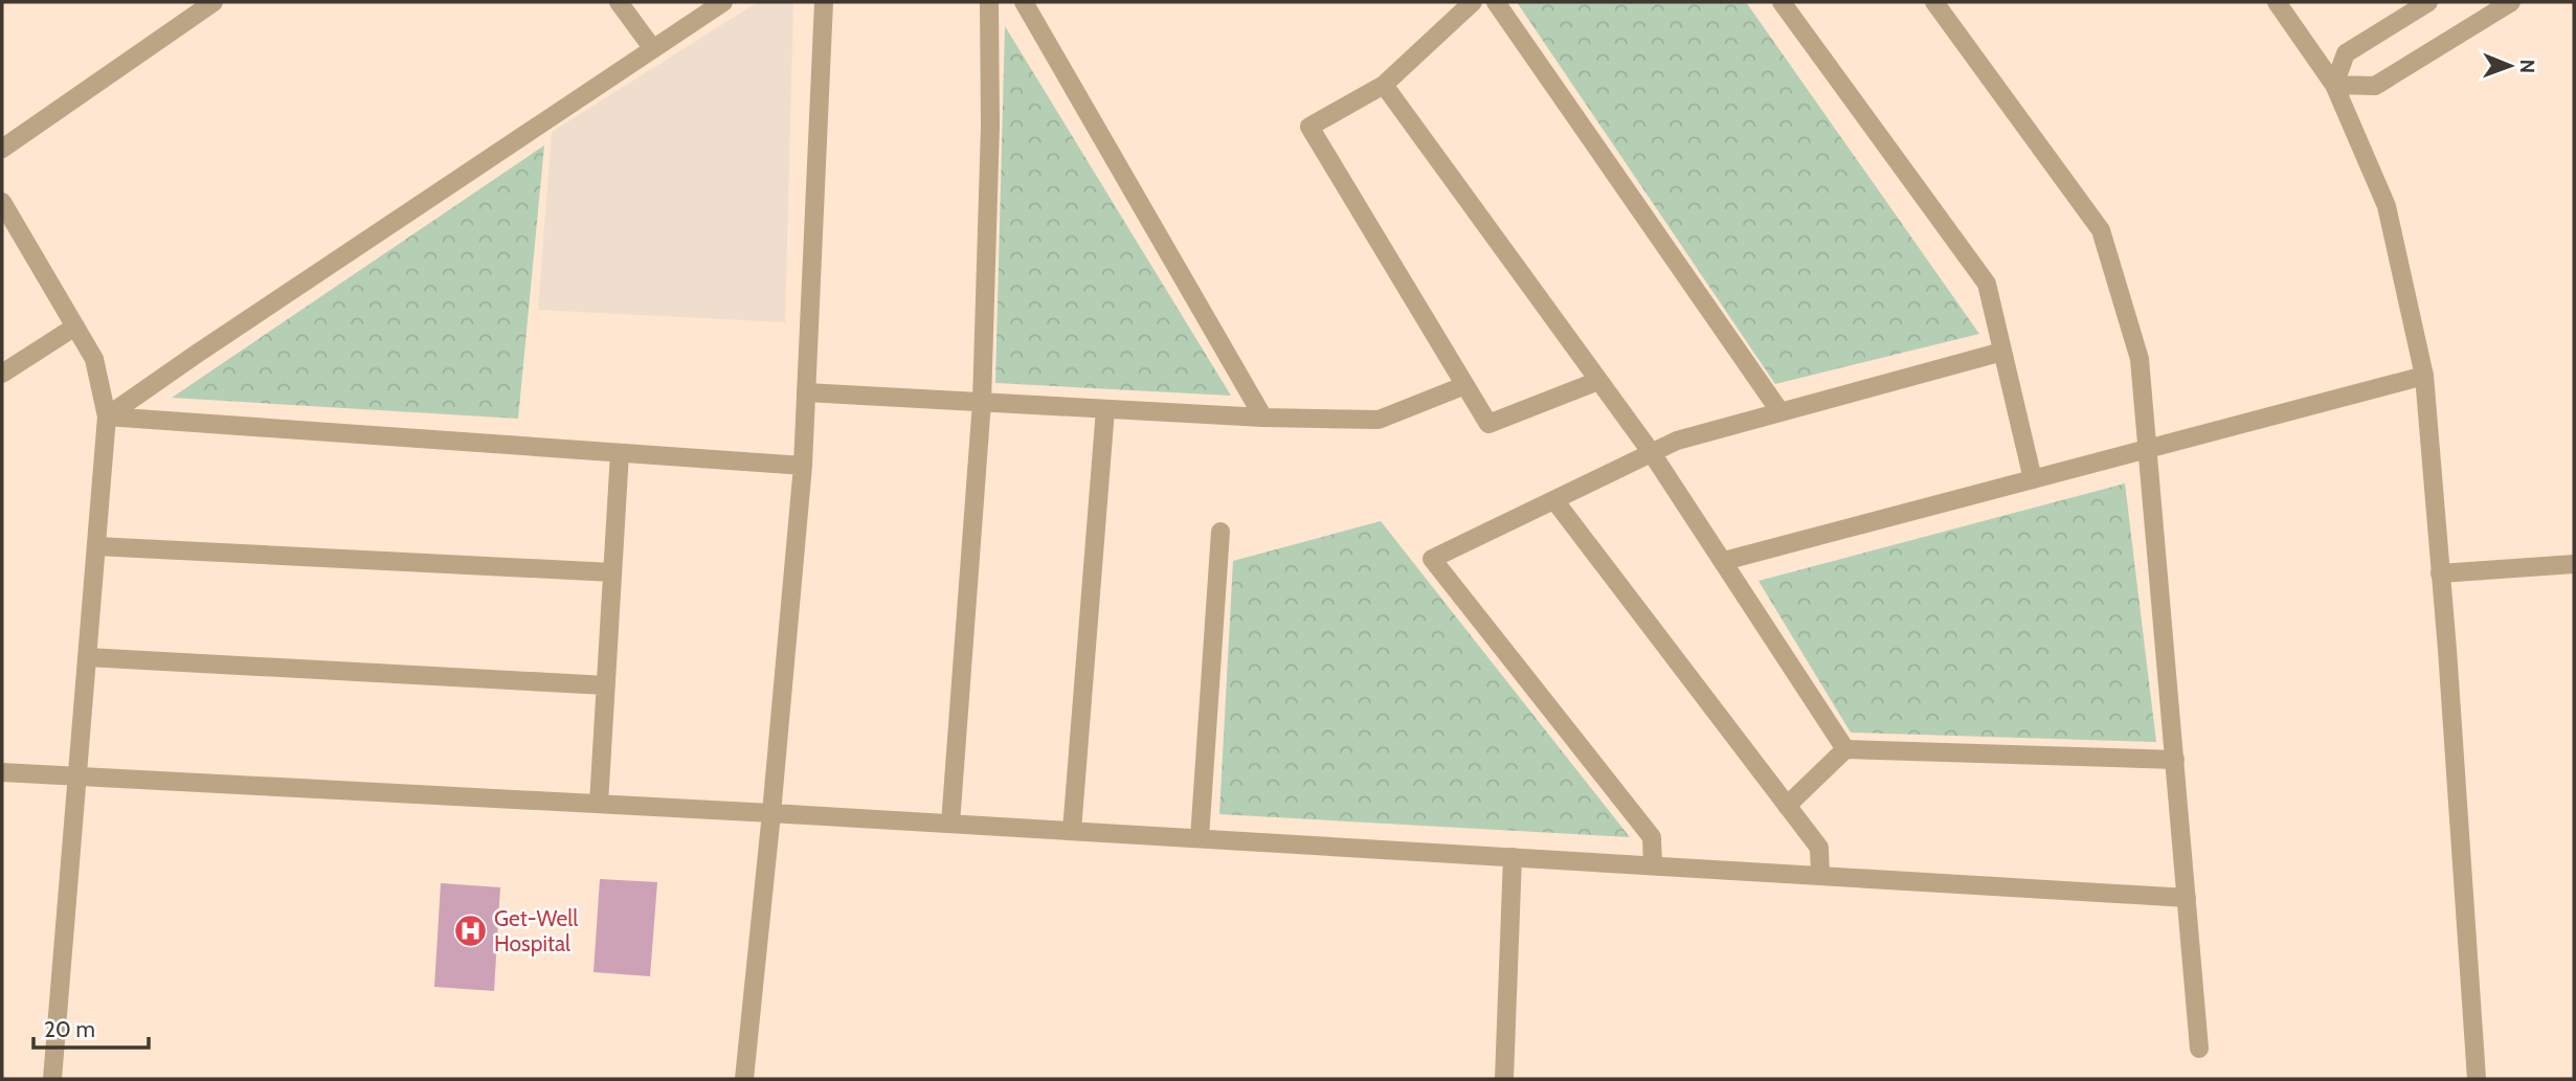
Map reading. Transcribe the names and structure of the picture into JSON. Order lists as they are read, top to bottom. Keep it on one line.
{"places":{"hospital":["Get-Well Hospital"]},"scale_bar":"20 m","north":"right"}
